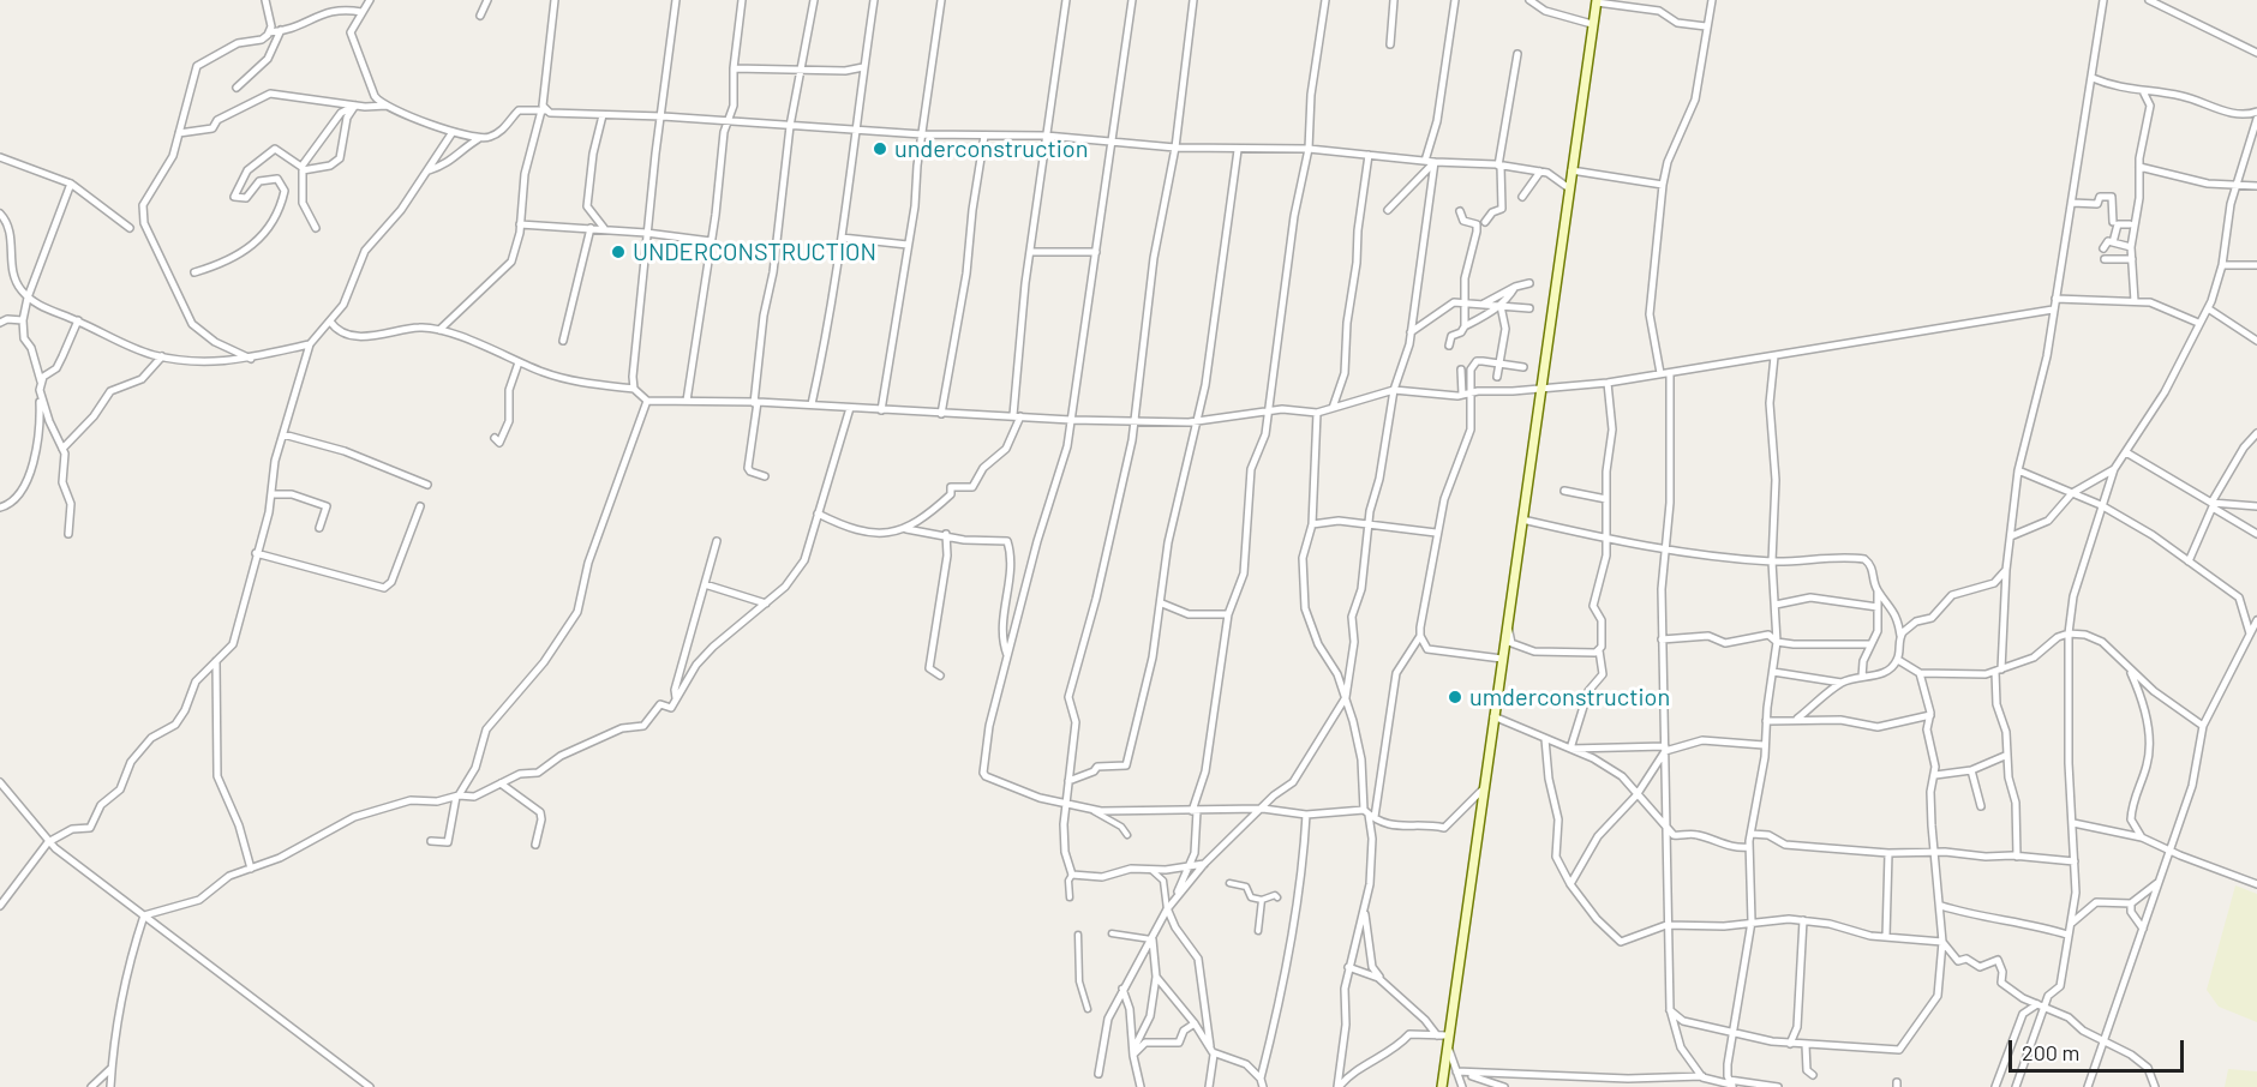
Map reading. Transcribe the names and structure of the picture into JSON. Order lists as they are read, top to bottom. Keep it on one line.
{"places":["underconstruction","UNDERCONSTRUCTION","umderconstruction"],"scale_bar":"200 m"}
